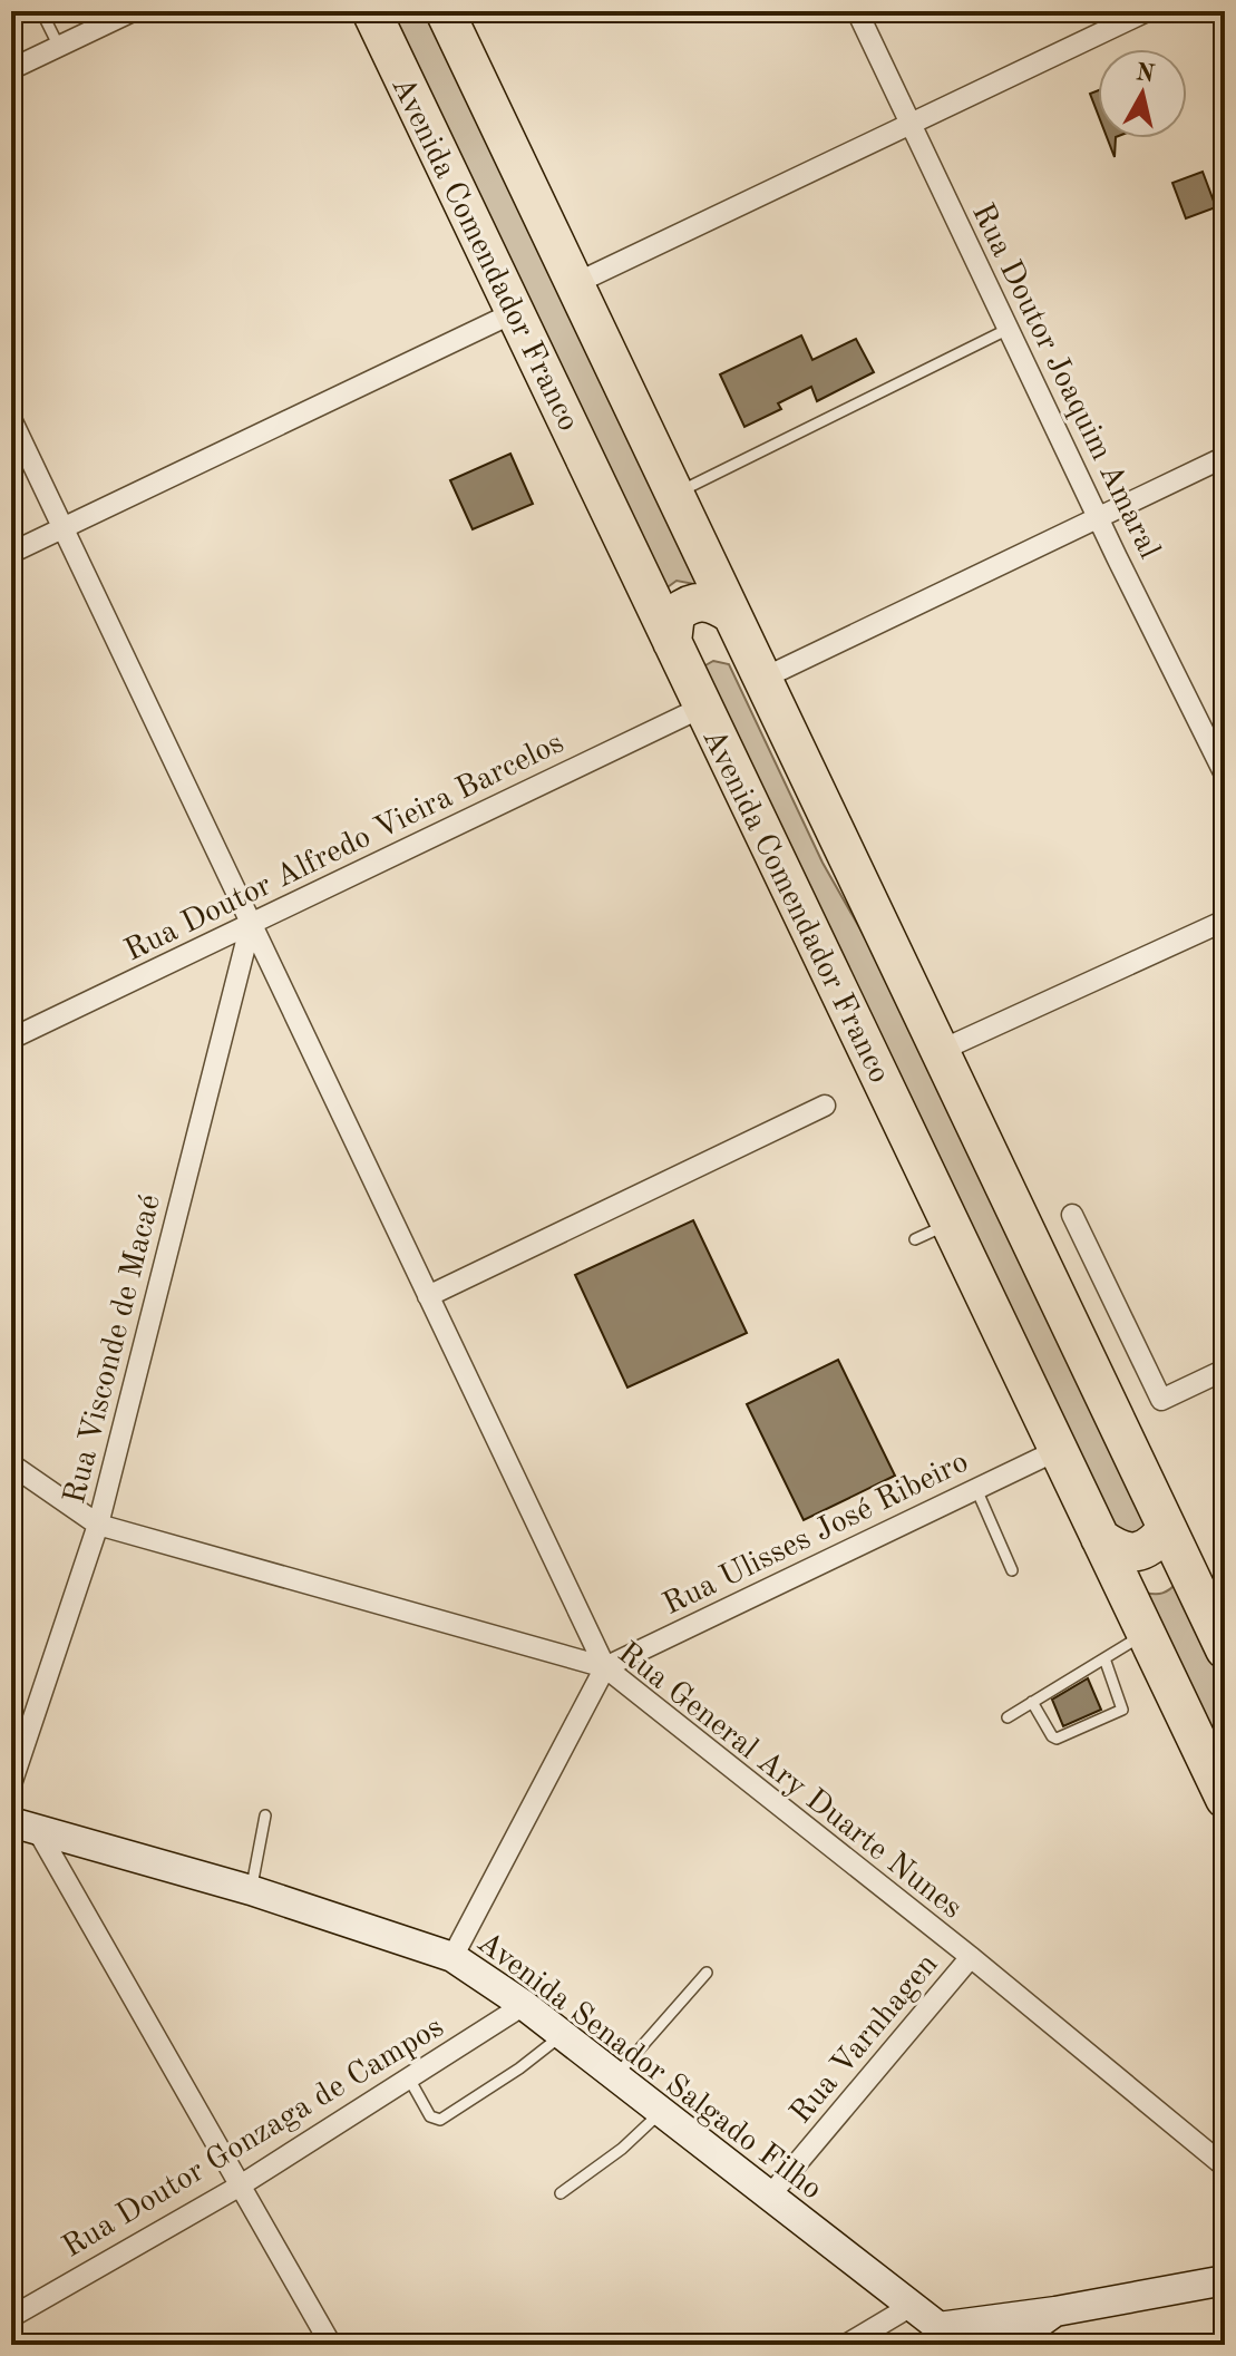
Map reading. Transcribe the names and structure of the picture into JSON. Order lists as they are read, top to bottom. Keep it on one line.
{"streets":{"highway":["Avenida Comendador Franco"],"main road":["Avenida Senador Salgado Filho"],"street":["Rua Doutor Joaquim Amaral","Rua Doutor Alfredo Vieira Barcelos","Rua Visconde de Macaé","Rua Ulisses José Ribeiro","Rua General Ary Duarte Nunes","Rua Varnhagen","Rua Doutor Gonzaga de Campos"]},"crossings":[["Avenida Comendador Franco","Rua Doutor Alfredo Vieira Barcelos"],["Avenida Comendador Franco","Rua Ulisses José Ribeiro"],["Rua Doutor Alfredo Vieira Barcelos","Rua Visconde de Macaé"],["Rua Visconde de Macaé","Rua General Ary Duarte Nunes"],["Rua Ulisses José Ribeiro","Rua General Ary Duarte Nunes"],["Rua General Ary Duarte Nunes","Rua Varnhagen"],["Rua Varnhagen","Avenida Senador Salgado Filho"],["Avenida Senador Salgado Filho","Rua Doutor Gonzaga de Campos"]],"north":"top"}
